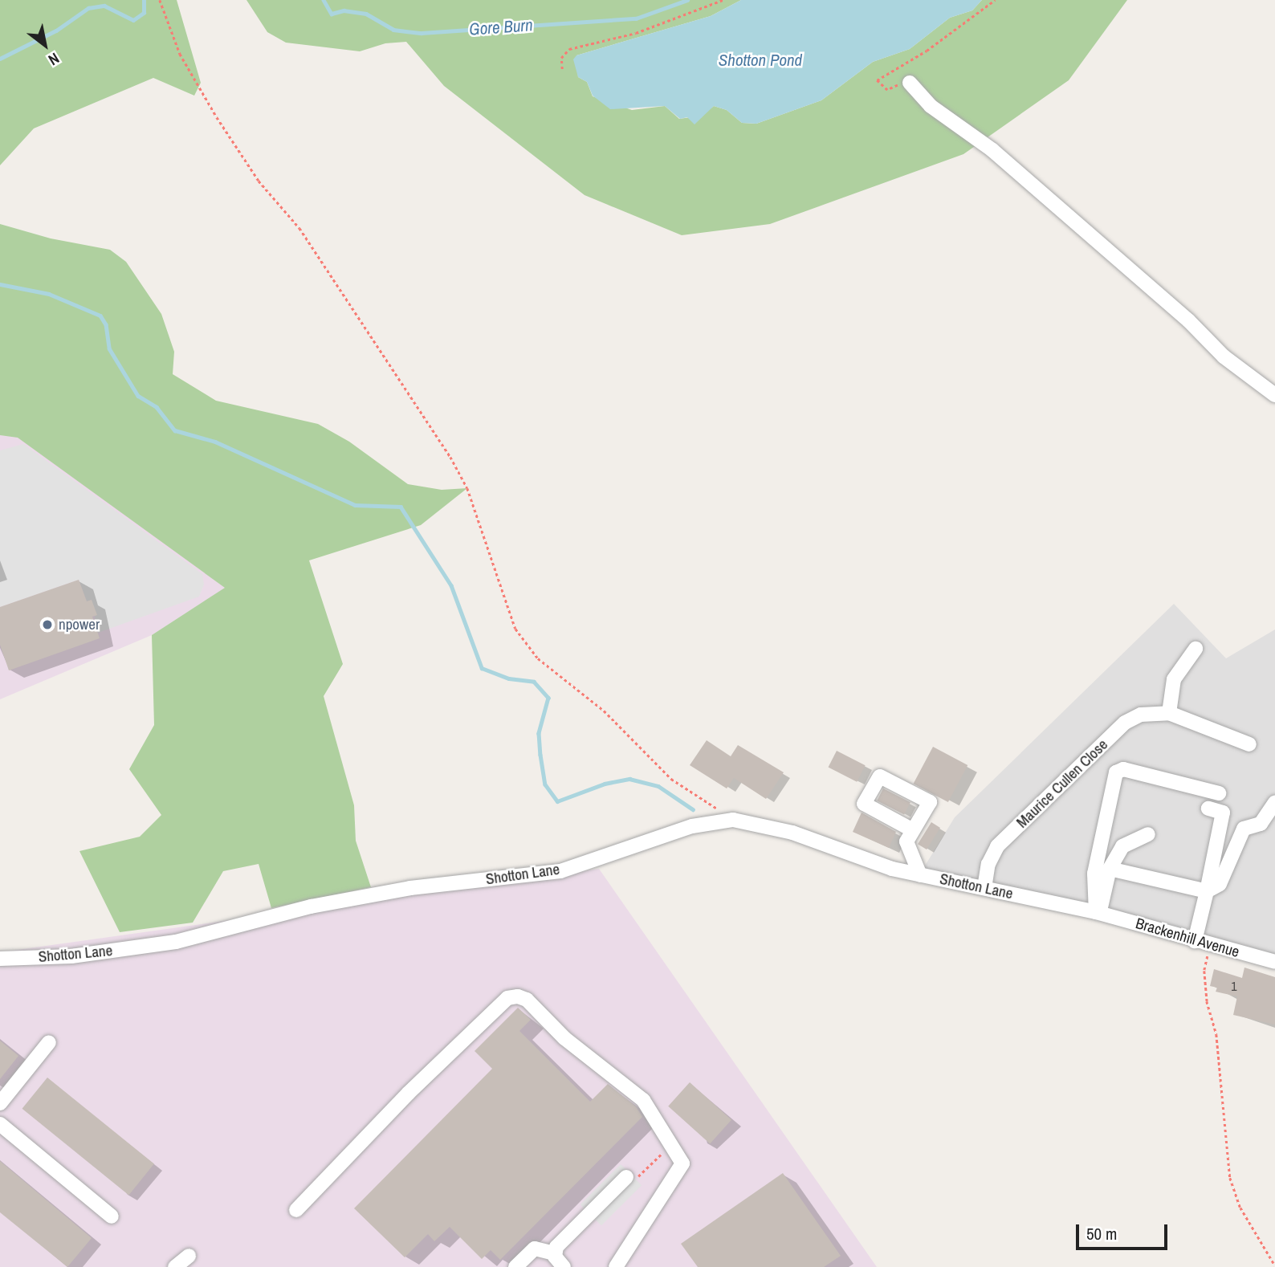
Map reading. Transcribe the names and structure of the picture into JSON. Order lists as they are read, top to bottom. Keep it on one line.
{"streets":{"street":["Maurice Cullen Close","Shotton Lane","Brackenhill Avenue"]},"crossings":[["Maurice Cullen Close","Shotton Lane"],["Shotton Lane","Brackenhill Avenue"]],"water":["Gore Burn","Shotton Pond"],"places":["npower"],"house_numbers":["1"],"scale_bar":"50 m","north":"bottom right"}
